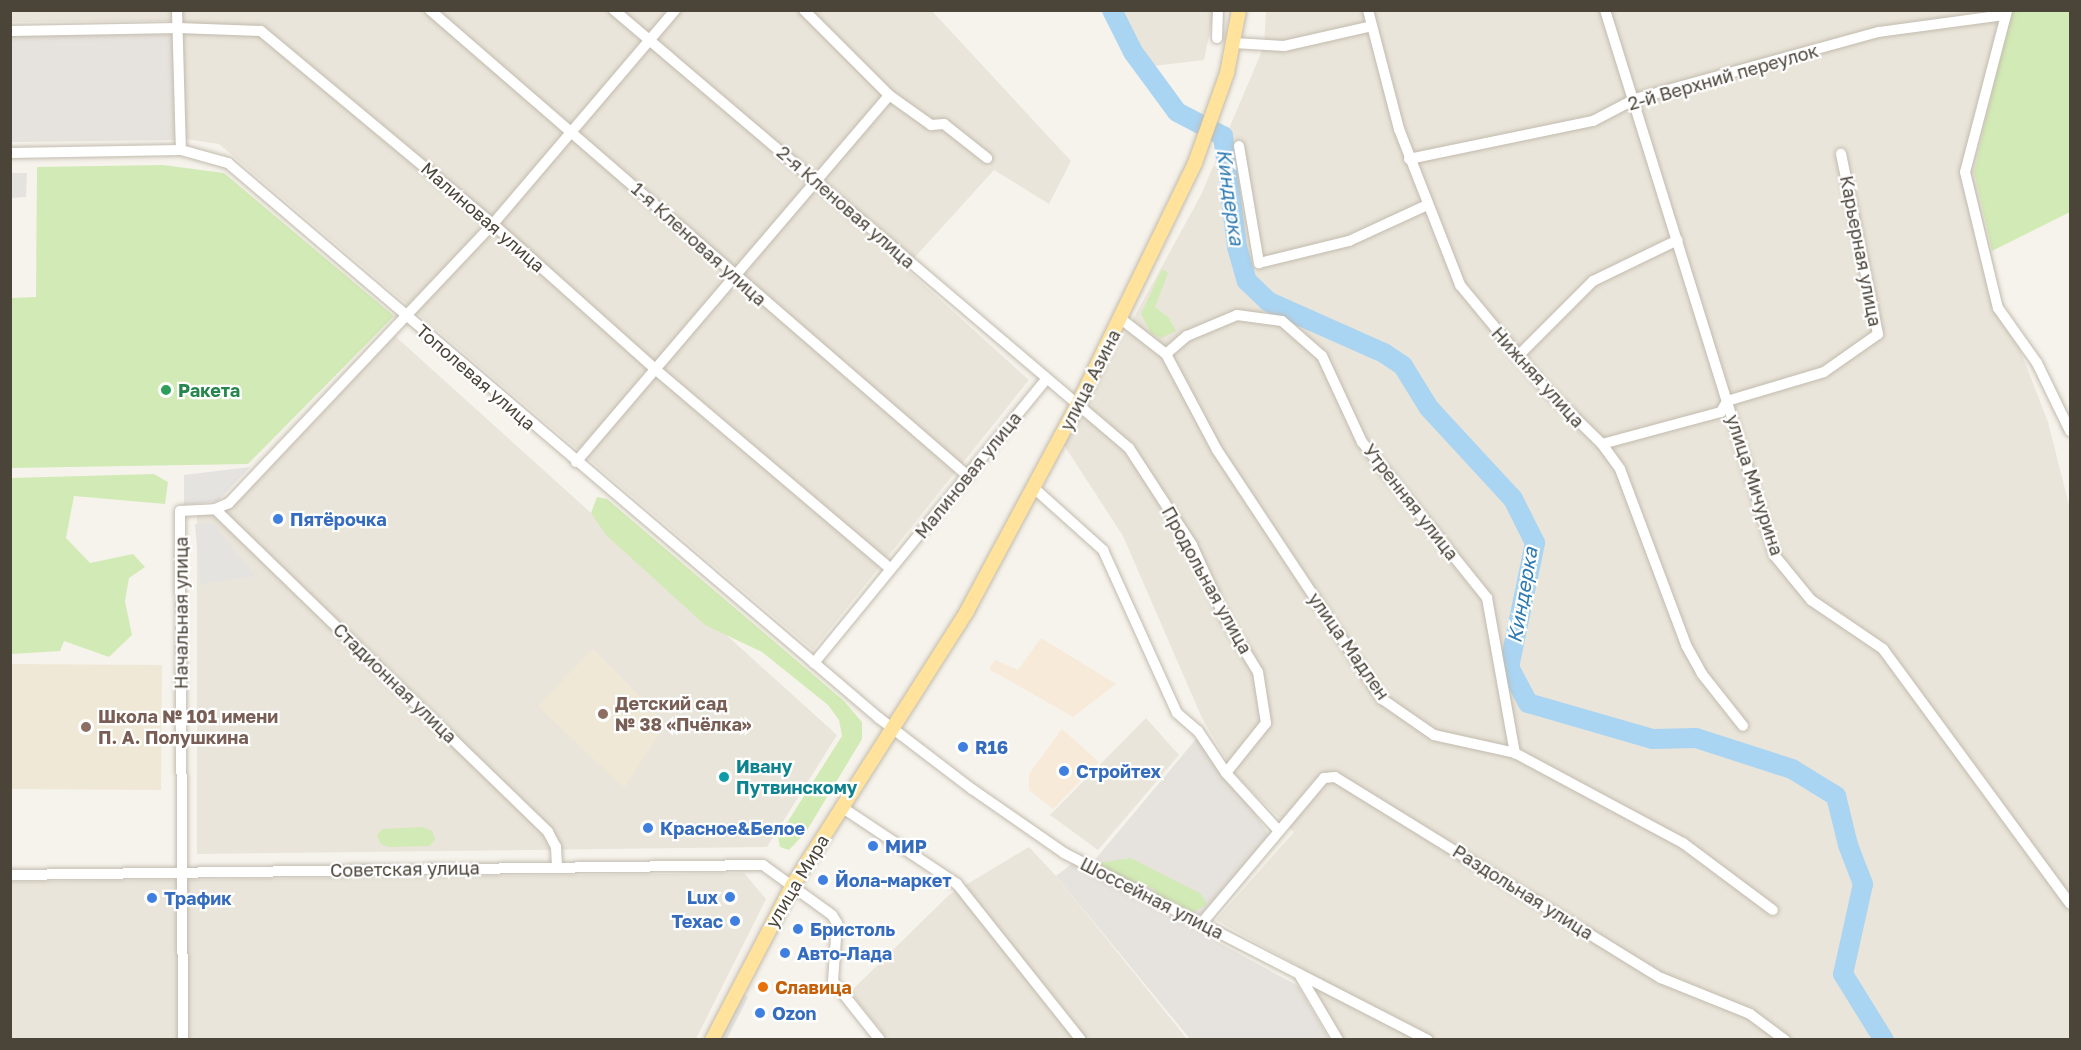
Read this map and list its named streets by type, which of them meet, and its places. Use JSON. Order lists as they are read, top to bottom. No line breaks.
{"streets":{"main road":["улица Азина","улица Мира"],"street":["2-й Верхний переулок","2-я Кленовая улица","Малиновая улица","1-я Кленовая улица","Карьерная улица","Тополевая улица","Нижняя улица","улица Мичурина","Утренняя улица","Продольная улица","Начальная улица","улица Мадлен","Стадионная улица","Советская улица","Раздольная улица","Шоссейная улица"]},"crossings":[["2-й Верхний переулок","Нижняя улица"],["2-й Верхний переулок","улица Мичурина"],["2-я Кленовая улица","Малиновая улица"],["2-я Кленовая улица","улица Азина"],["2-я Кленовая улица","Продольная улица"],["Малиновая улица","1-я Кленовая улица"],["Малиновая улица","Тополевая улица"],["Карьерная улица","Нижняя улица"],["Карьерная улица","улица Мичурина"],["Тополевая улица","улица Азина"],["Тополевая улица","улица Мира"],["Тополевая улица","Шоссейная улица"],["улица Азина","Продольная улица"],["улица Азина","улица Мадлен"],["улица Азина","улица Мира"],["улица Азина","Шоссейная улица"],["Утренняя улица","улица Мадлен"],["Начальная улица","Стадионная улица"],["Начальная улица","Советская улица"],["Стадионная улица","Советская улица"],["Советская улица","улица Мира"],["улица Мира","Шоссейная улица"],["Раздольная улица","Шоссейная улица"]],"water":["Киндерка"],"places":["Ракета","Пятёрочка","Детский сад № 38 «Пчёлка»","Школа № 101 имени П. А. Полушкина","R16","Стройтех","Ивану Путвинскому","Красное&Белое","МИР","Йола-маркет","Lux","Трафик","Техас","Бристоль","Авто-Лада","Славица","Ozon"]}
